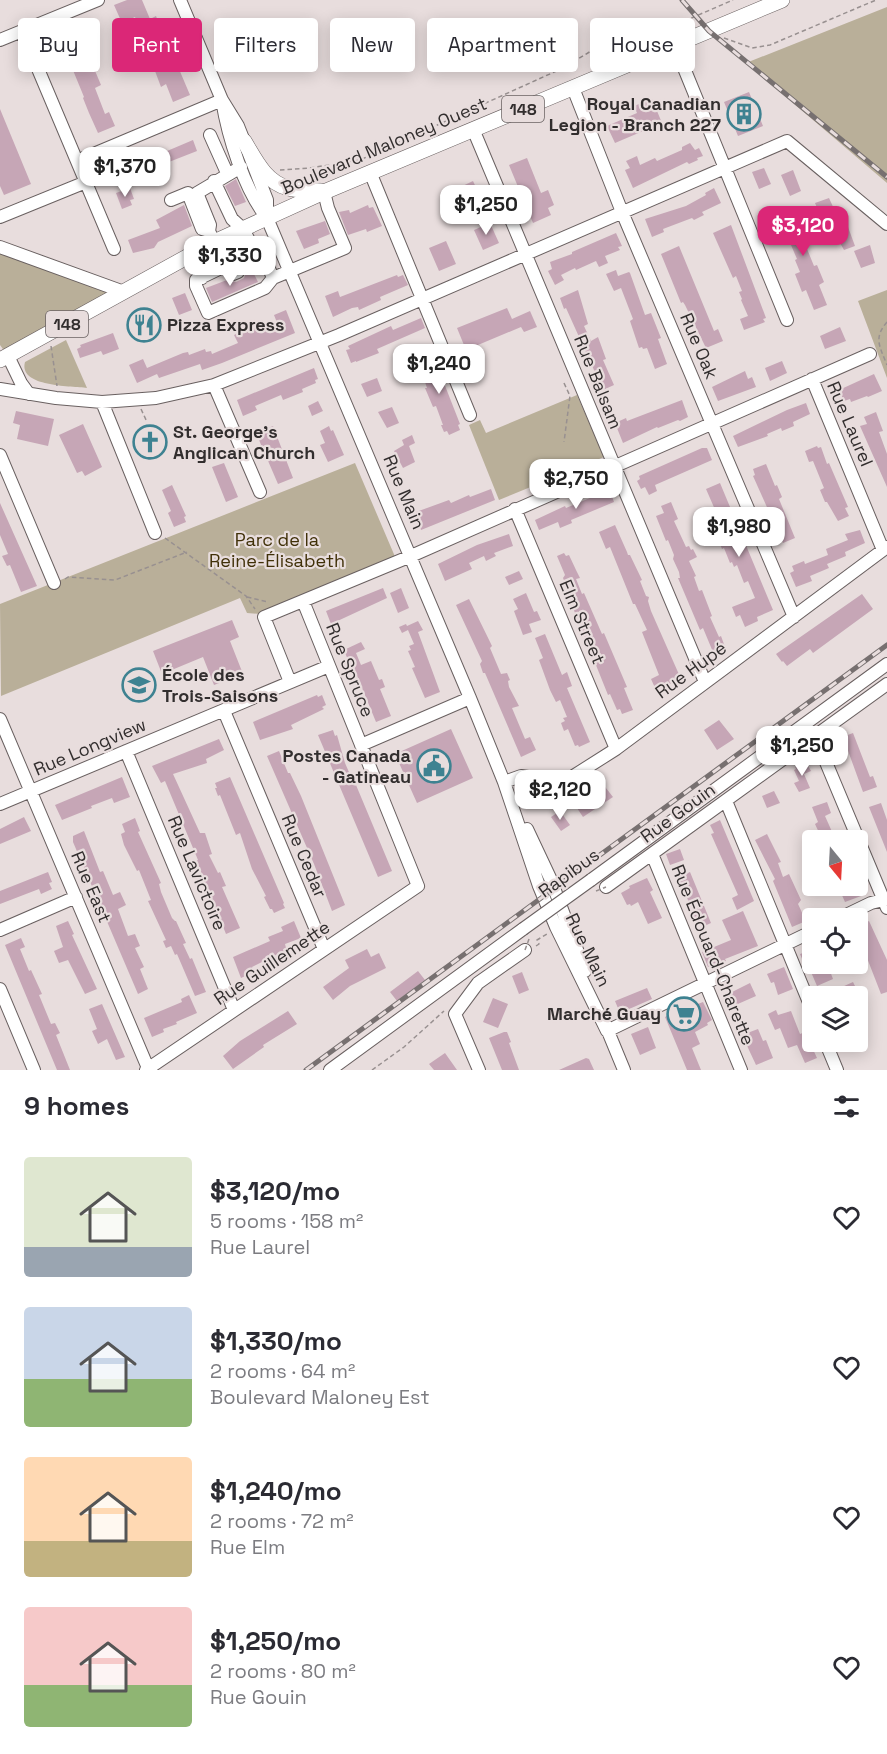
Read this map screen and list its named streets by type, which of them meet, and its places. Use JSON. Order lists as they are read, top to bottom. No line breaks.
{"streets":{"main road":["148","Boulevard Maloney Ouest"],"street":["Rue Oak","Rue Balsam","Rue Laurel","Rue Main","Elm Street","Rue Spruce","Rue Hupé","Rue Longview","Rue Gouin","Rue Cedar","Rue Lavictoire","Rapibus","Rue East","Rue Édouard-Charette","Rue Guillemette"]},"crossings":[["148","Boulevard Maloney Ouest"],["148","Rue Main"],["Boulevard Maloney Ouest","Rue Oak"],["Boulevard Maloney Ouest","Rue Balsam"],["Boulevard Maloney Ouest","Rue Main"],["Rue Oak","Rue Hupé"],["Rue Balsam","Rue Hupé"],["Rue Laurel","Rue Hupé"],["Rue Main","Rue Hupé"],["Elm Street","Rue Hupé"],["Rue Spruce","Rue Longview"],["Rue Spruce","Rue Guillemette"],["Rue Longview","Rue Cedar"],["Rue Longview","Rue Lavictoire"],["Rue Longview","Rue East"],["Rue Gouin","Rue Édouard-Charette"],["Rue Cedar","Rue Guillemette"],["Rue Lavictoire","Rue Guillemette"],["Rue East","Rue Guillemette"]],"parks":["Parc de la Reine-Élisabeth"],"places":{"building":["Royal Canadian Legion - Branch 227"],"restaurant":["Pizza Express"],"church":["St. George's Anglican Church"],"school or university":["École des Trois-Saisons"],"public building":["Postes Canada - Gatineau"],"supermarket":["Marché Guay"]},"north":"bottom","page":{"chip":["Buy","Rent","Filters","New","Apartment","House"],"price":["$1,370","$1,250","$3,120","$1,330","$1,240","$2,750","$1,980","$1,250","$2,120"],"heading":"9 homes","list":[{"name":"$3,120/mo","note":"5 rooms · 158 m² · Rue Laurel"},{"name":"$1,330/mo","note":"2 rooms · 64 m² · Boulevard Maloney Est"},{"name":"$1,240/mo","note":"2 rooms · 72 m² · Rue Elm"},{"name":"$1,250/mo","note":"2 rooms · 80 m² · Rue Gouin"}]}}
